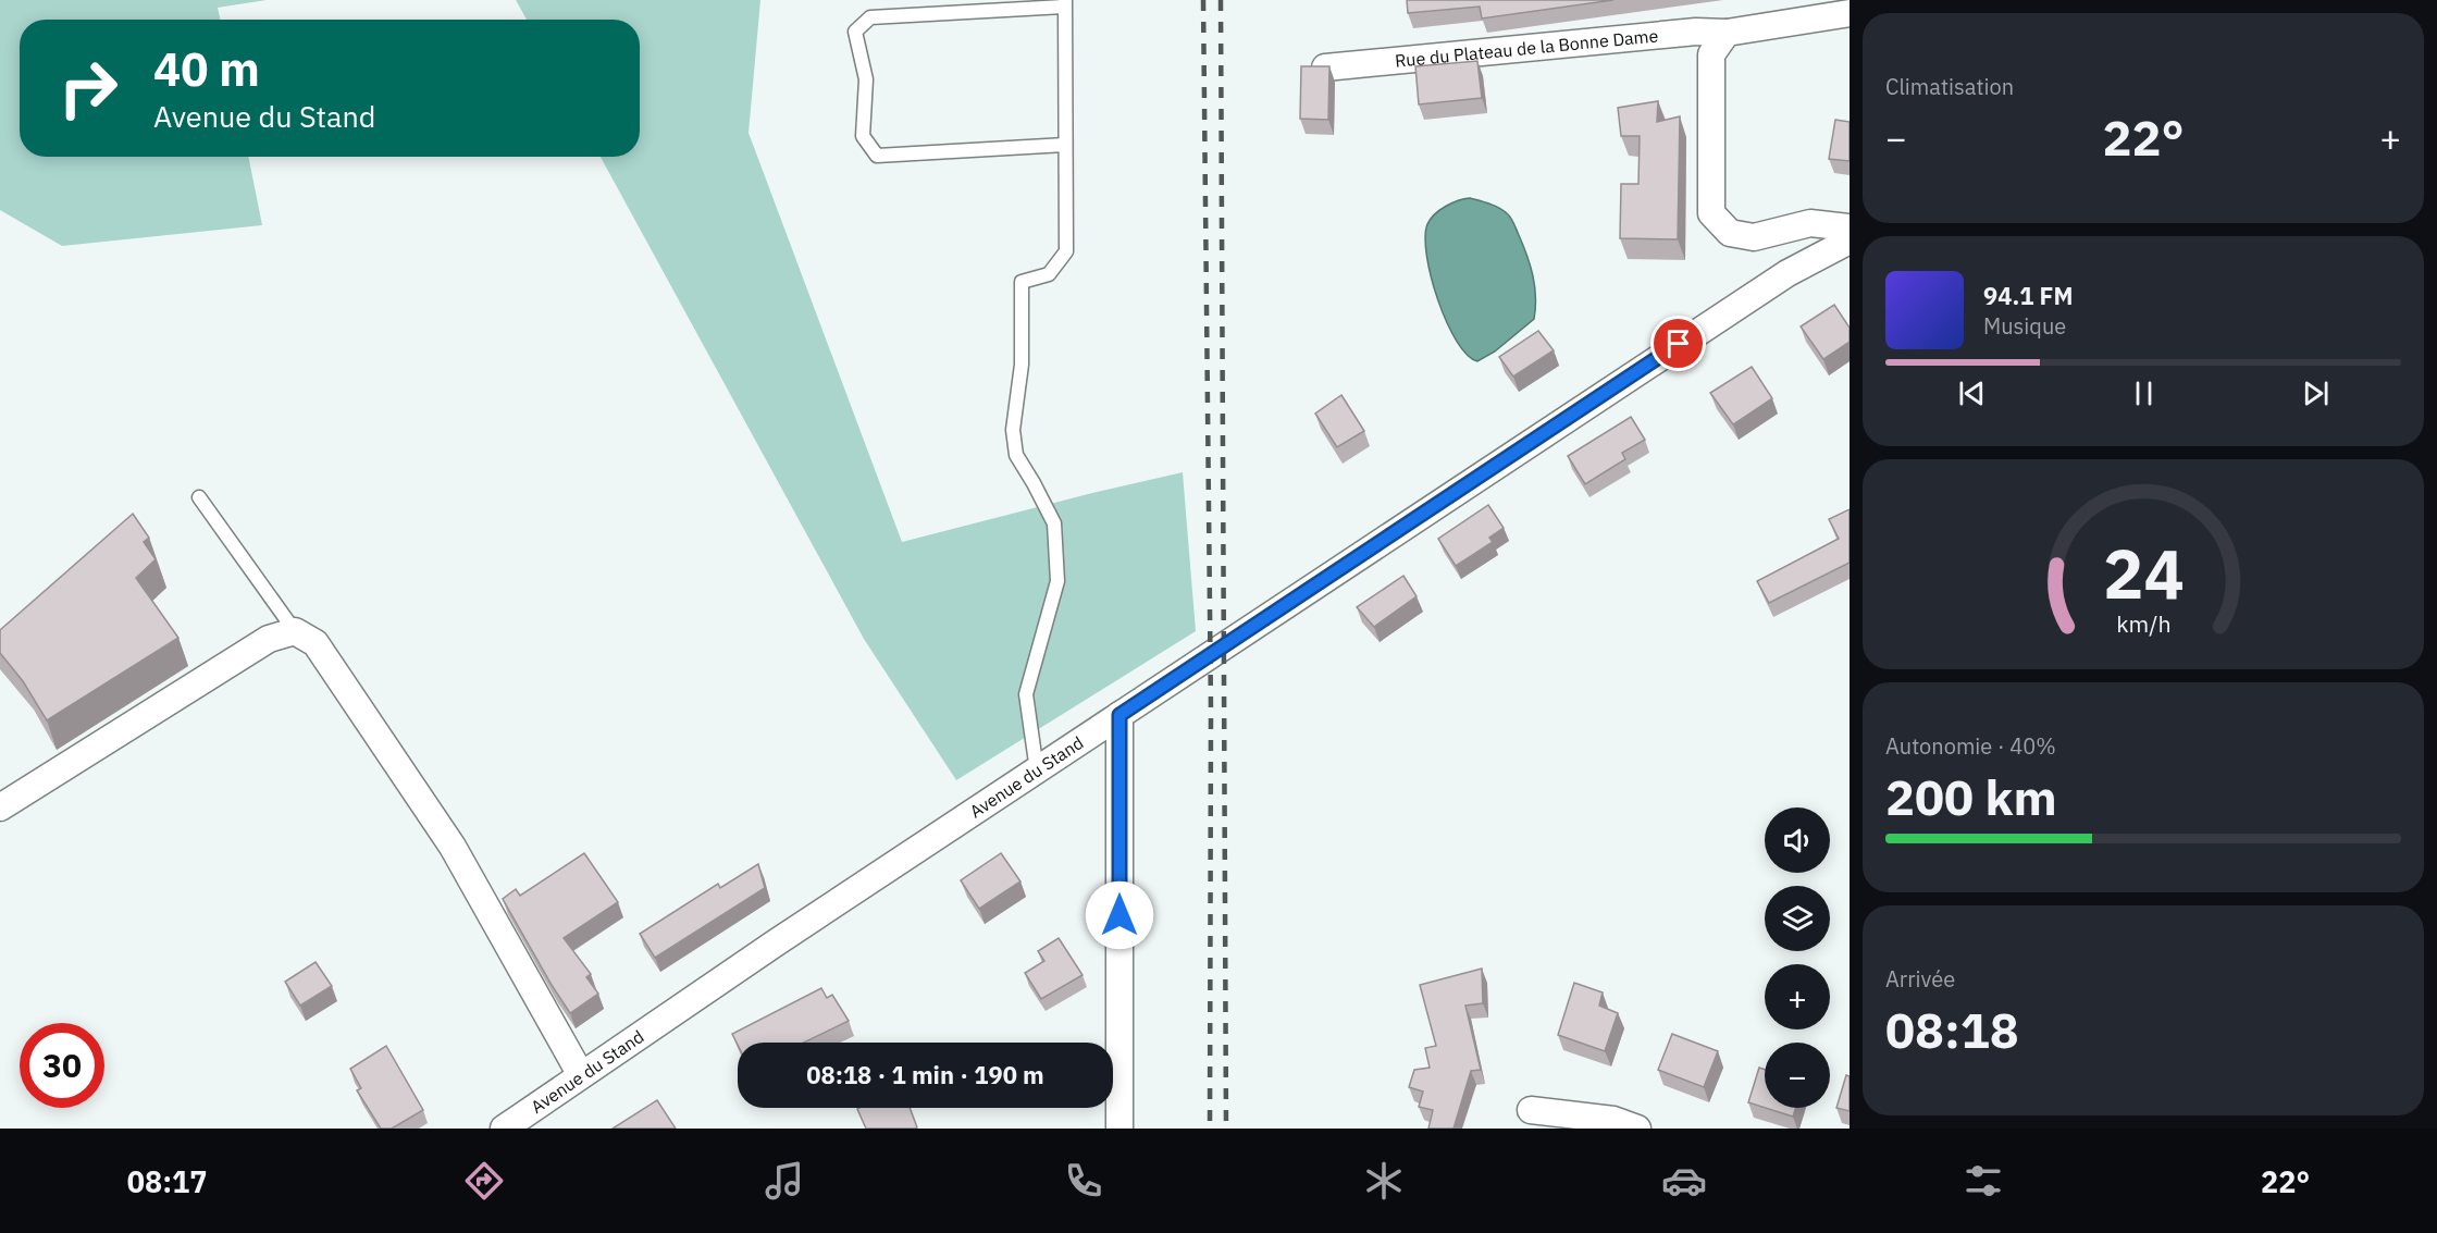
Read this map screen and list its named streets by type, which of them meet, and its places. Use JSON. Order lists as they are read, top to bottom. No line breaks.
{"streets":{"street":["Rue du Plateau de la Bonne Dame","Avenue du Stand"]},"page":{"tile":["Climatisation",["Autonomie · 40%","200 km"],["Arrivée","08:18"]],"turn":["40 m","Avenue du Stand"],"heat":["−","22°","+"],"song":["94.1 FM","Musique"],"map_buttons":["+","−"],"limit":"30","trip":"08:18 · 1 min · 190 m","tabs":["08:17","22°"],"gauge":["24","km/h"]}}
